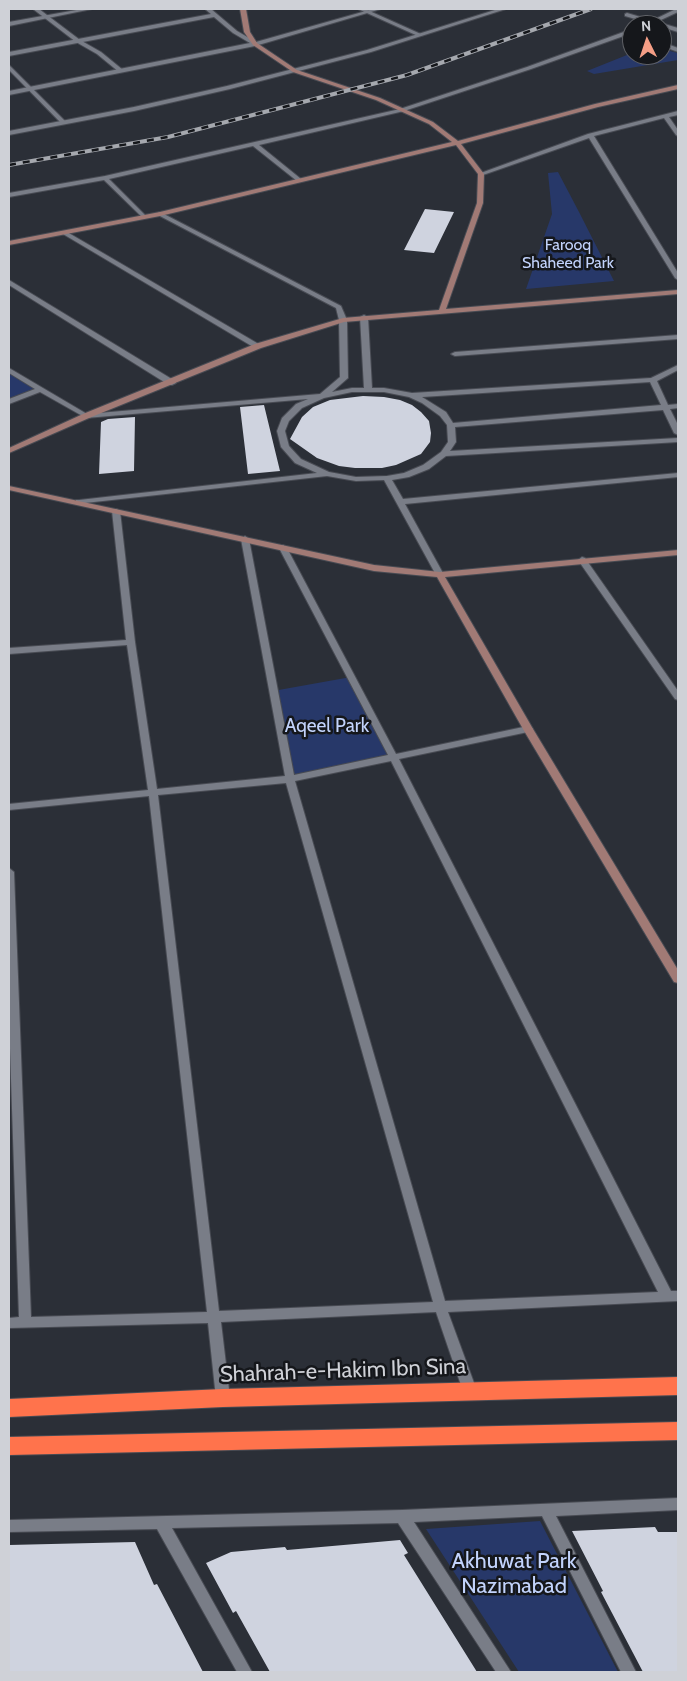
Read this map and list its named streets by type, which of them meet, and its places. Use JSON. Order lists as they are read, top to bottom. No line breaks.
{"streets":{"highway":["Shahrah-e-Hakim Ibn Sina"]},"parks":["Farooq Shaheed Park","Aqeel Park","Akhuwat Park Nazimabad"],"north":"top"}
